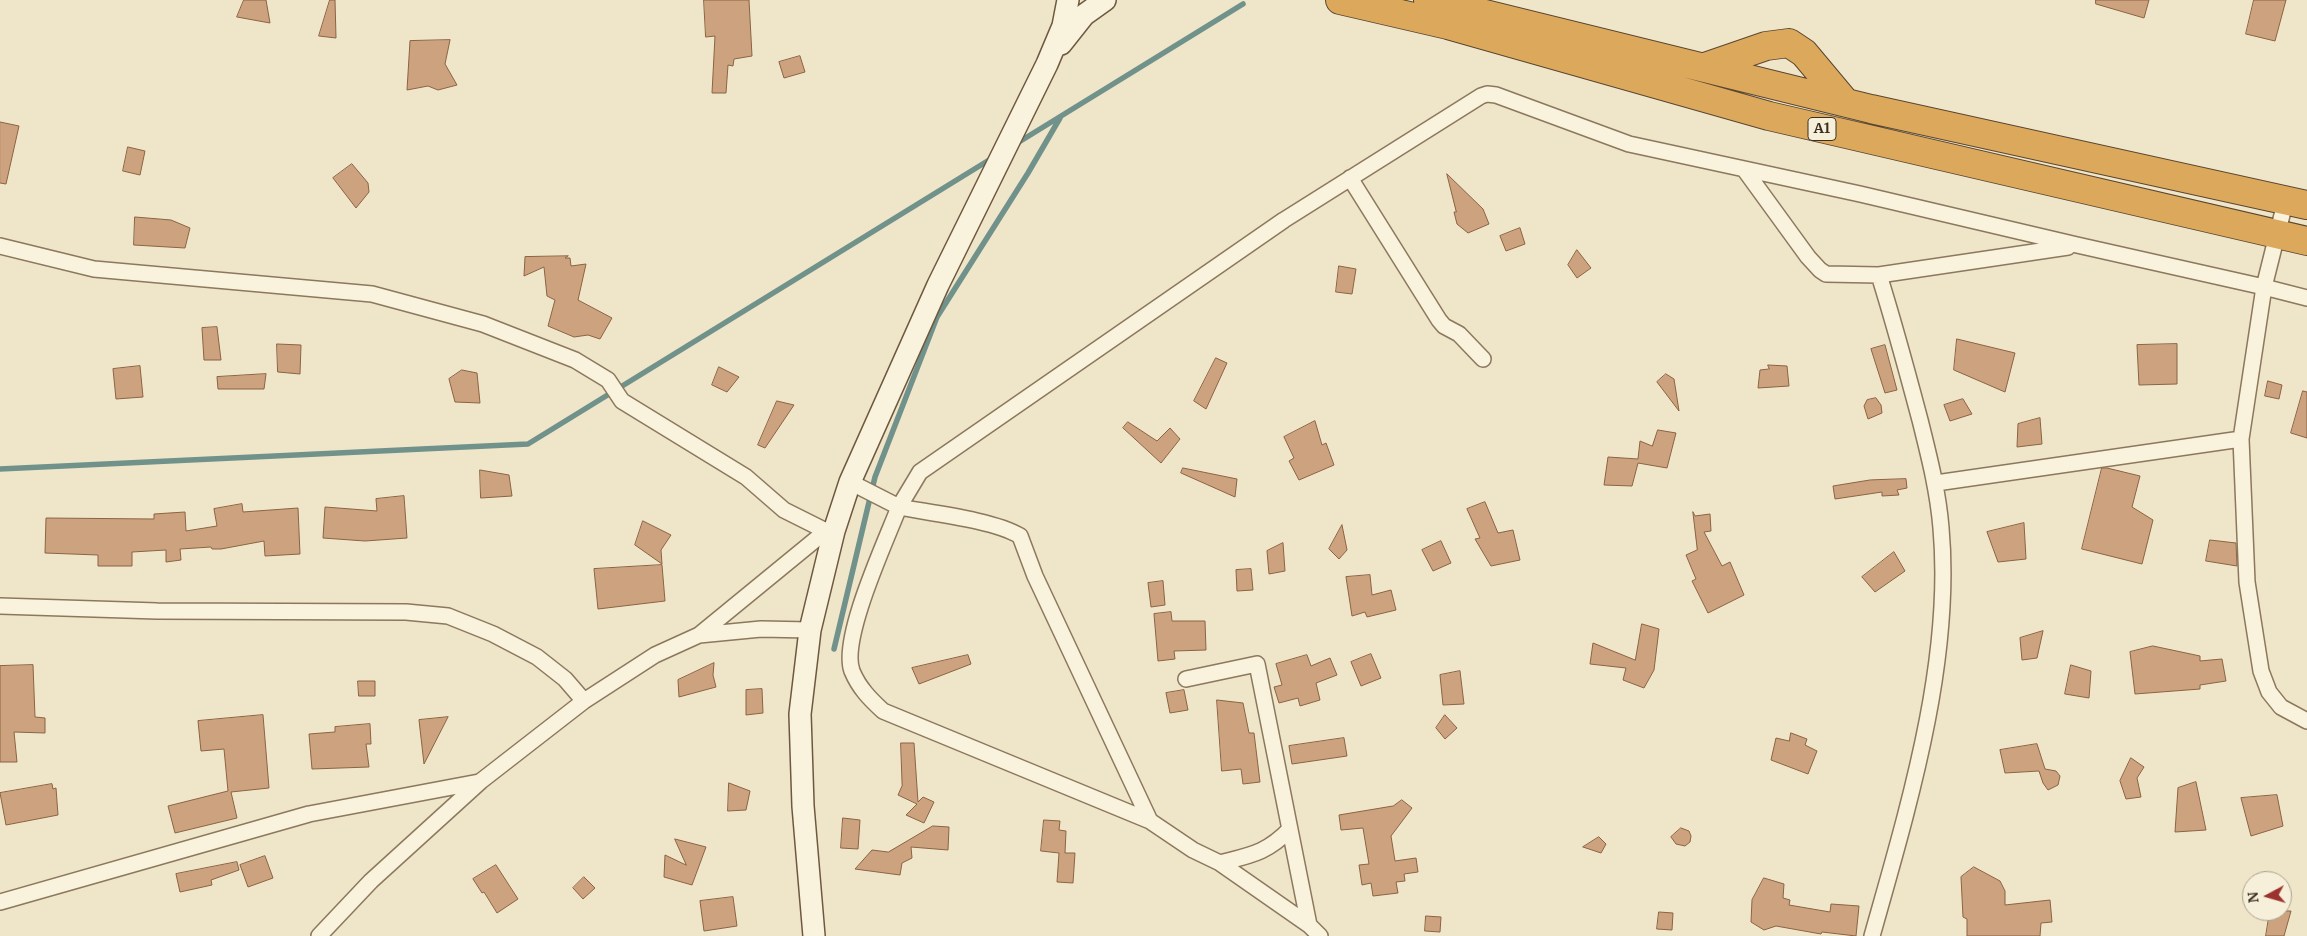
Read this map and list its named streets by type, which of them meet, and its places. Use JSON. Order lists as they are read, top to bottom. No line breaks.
{"streets":{"highway":["A1"]},"north":"left"}
